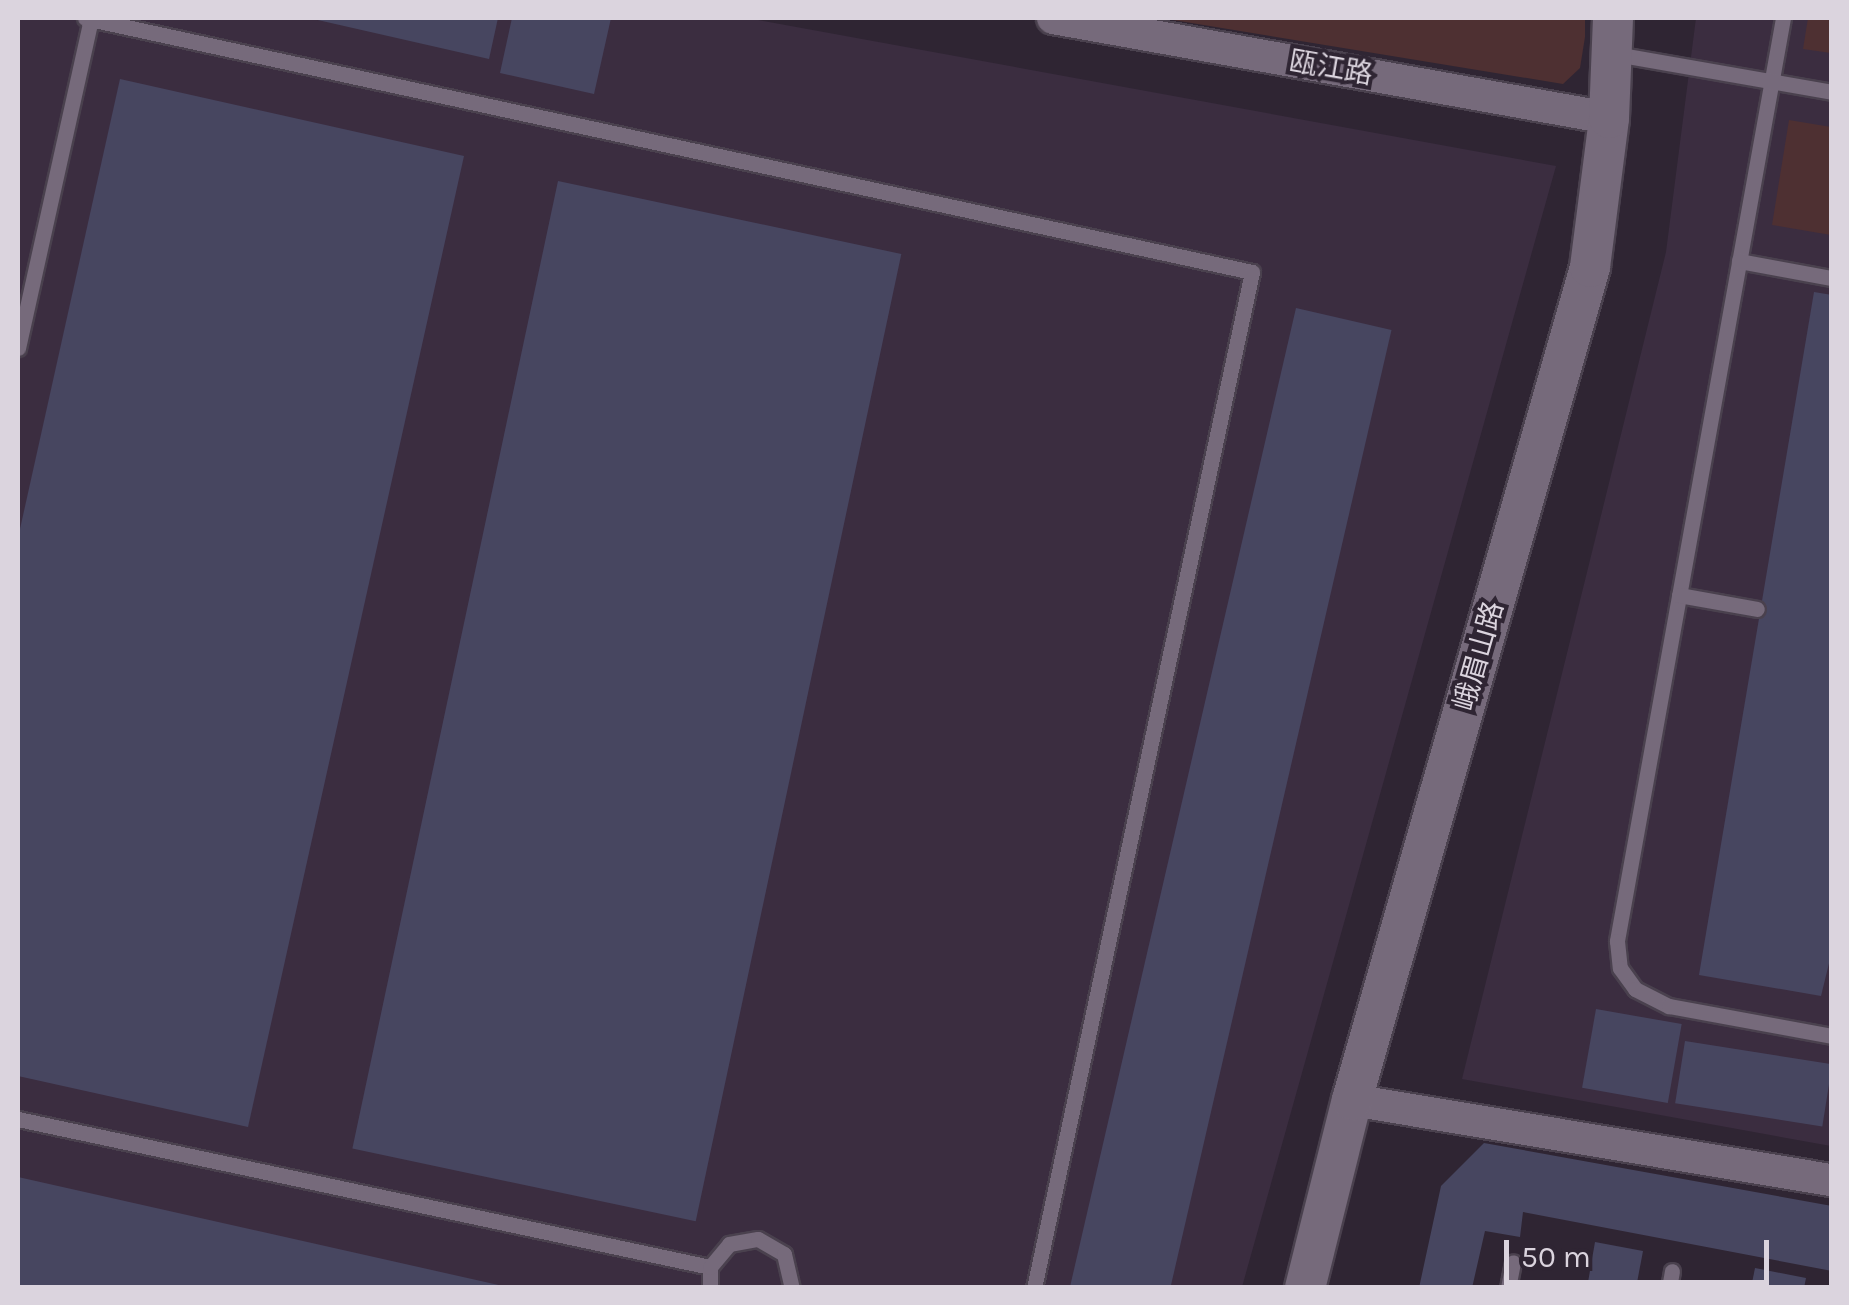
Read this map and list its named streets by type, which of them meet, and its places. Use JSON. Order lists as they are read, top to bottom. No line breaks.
{"streets":{"street":["瓯江路","峨眉山路"]},"crossings":[["瓯江路","峨眉山路"]],"scale_bar":"50 m"}
